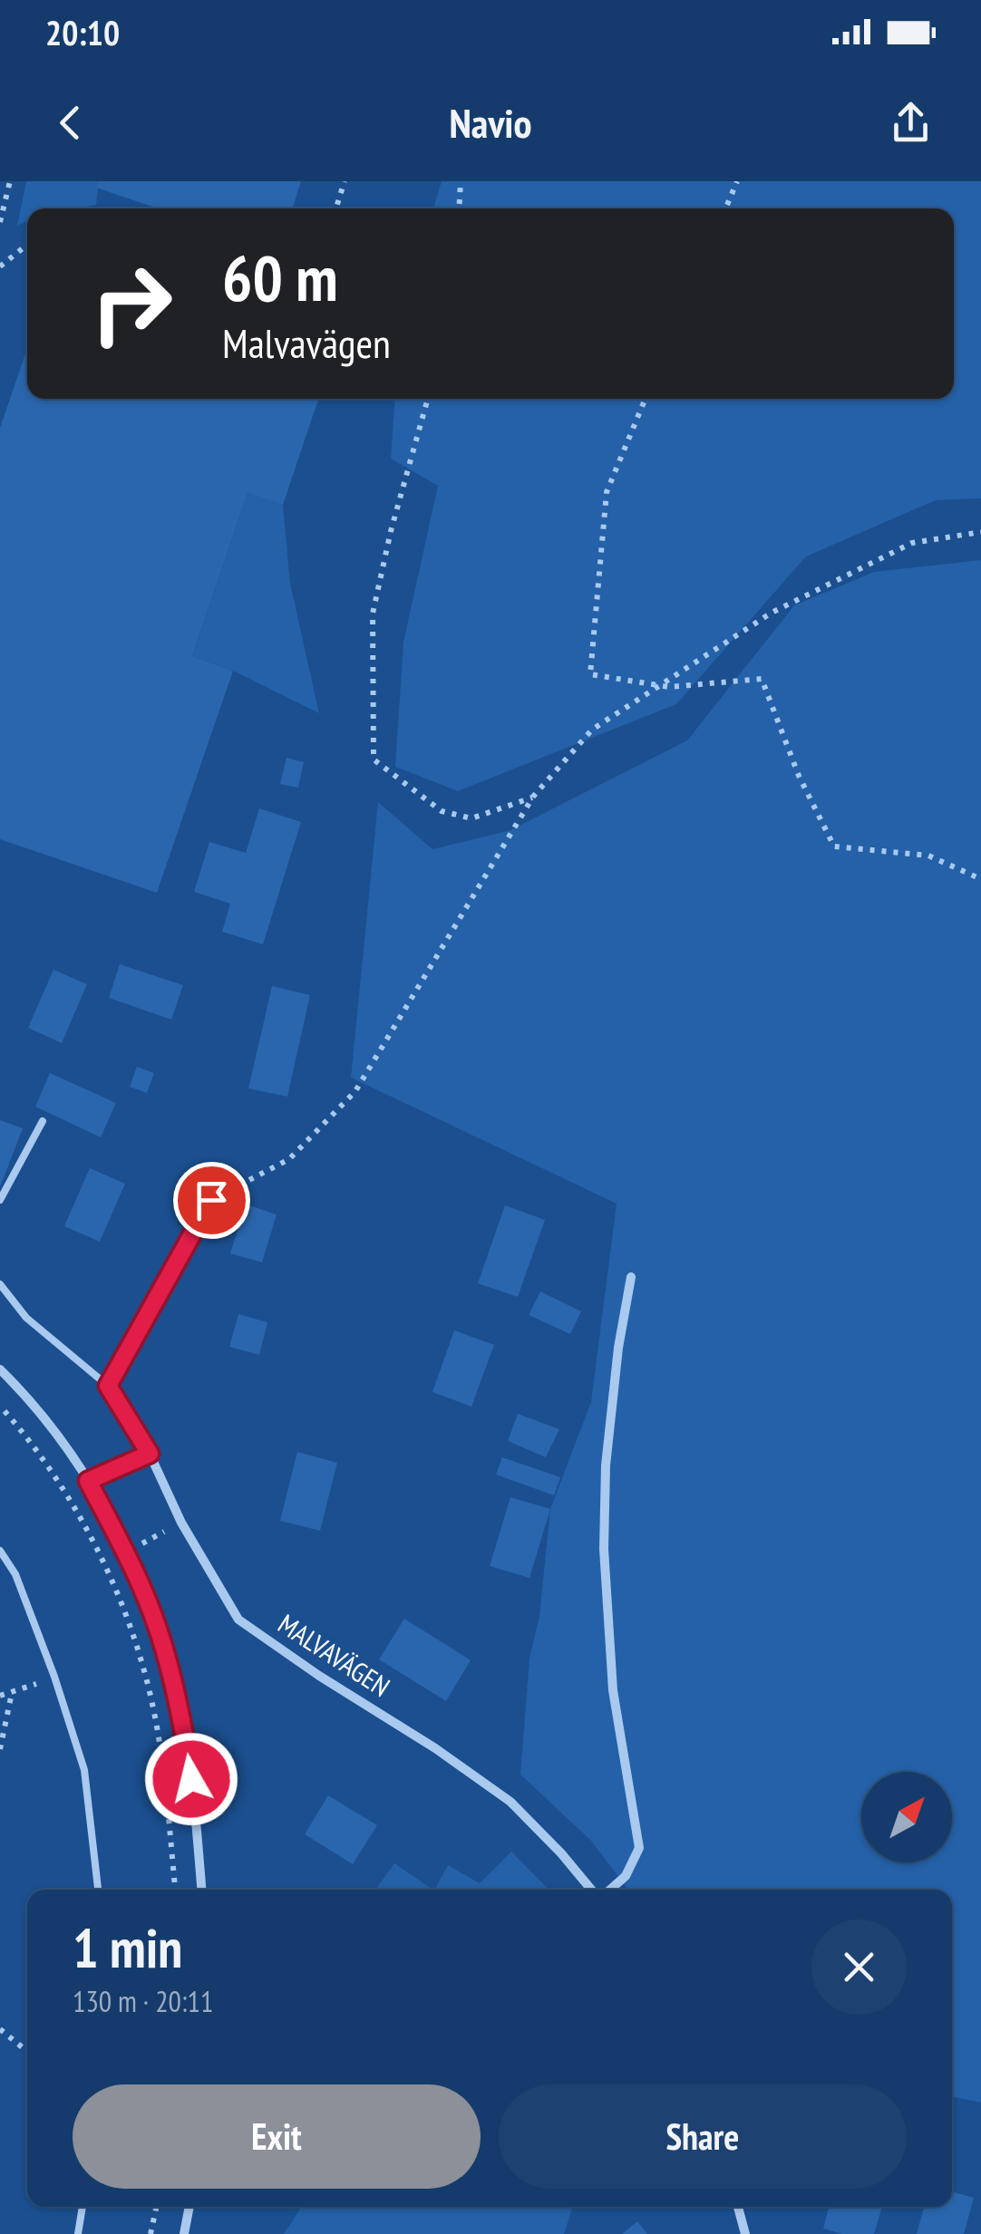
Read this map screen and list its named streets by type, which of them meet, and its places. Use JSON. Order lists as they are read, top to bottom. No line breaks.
{"streets":{"street":["MALVAVÄGEN"]},"north":"top right","page":{"status":"20:10","header":"Navio","turn":["60 m","Malvavägen"],"heading":["1 min","130 m · 20:11"],"buttons":["Exit","Share"]}}
